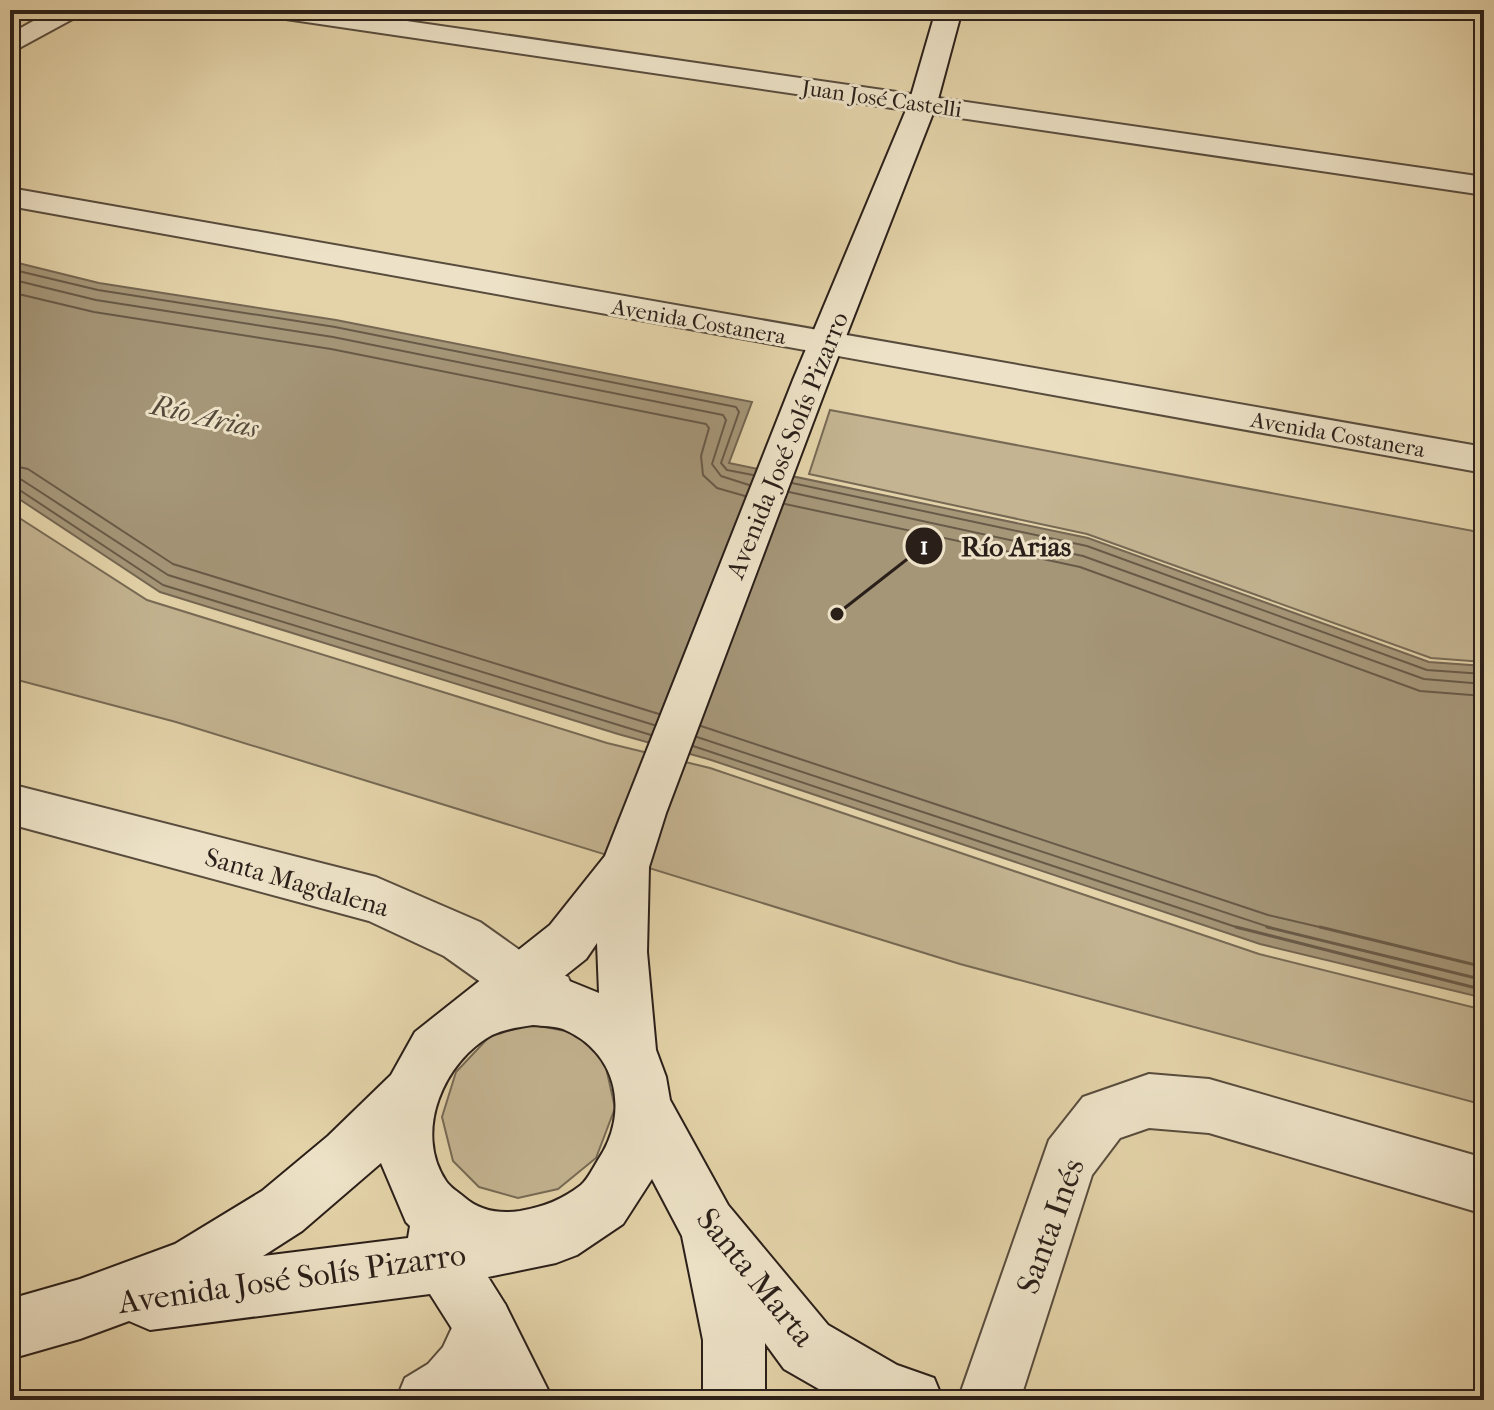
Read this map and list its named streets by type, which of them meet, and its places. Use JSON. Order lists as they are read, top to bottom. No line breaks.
{"streets":{"street":["Juan José Castelli","Avenida Costanera","Avenida José Solís Pizarro","Santa Magdalena","Santa Inés","Santa Marta"]},"crossings":[["Juan José Castelli","Avenida José Solís Pizarro"],["Avenida Costanera","Avenida José Solís Pizarro"],["Avenida José Solís Pizarro","Santa Magdalena"],["Avenida José Solís Pizarro","Santa Marta"],["Santa Magdalena","Santa Marta"]],"water":["Río Arias"],"places":["Río Arias"]}
